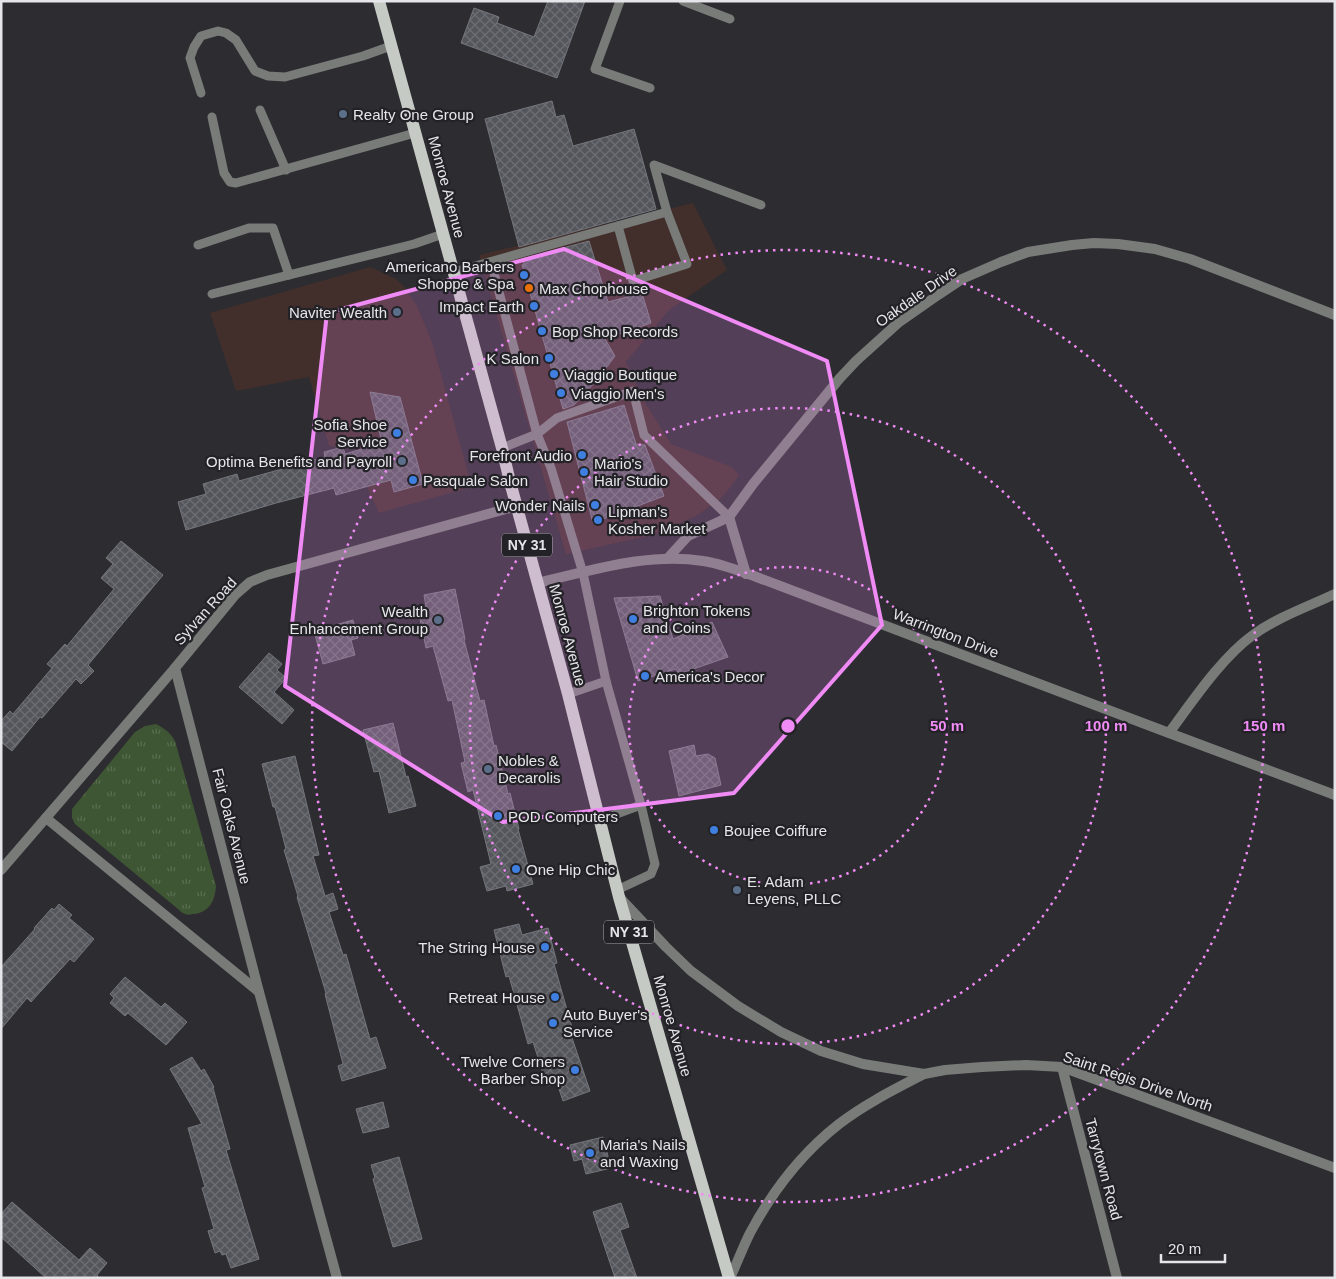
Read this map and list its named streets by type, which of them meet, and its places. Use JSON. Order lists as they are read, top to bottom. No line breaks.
{"streets":{"main road":["Monroe Avenue","NY 31"],"street":["Oakdale Drive","Sylvan Road","Warrington Drive","Fair Oaks Avenue","Saint Regis Drive North","Tarrytown Road"]},"crossings":[["Monroe Avenue","Sylvan Road"],["Monroe Avenue","Warrington Drive"],["Monroe Avenue","Saint Regis Drive North"],["Oakdale Drive","Warrington Drive"],["Sylvan Road","Fair Oaks Avenue"],["Saint Regis Drive North","Tarrytown Road"]],"places":["Realty One Group","Americano Barbers Shoppe & Spa","Max Chophouse","Impact Earth","Naviter Wealth","Bop Shop Records","K Salon","Viaggio Boutique","Viaggio Men's","Sofia Shoe Service","Forefront Audio","Optima Benefits and Payroll","Mario's Hair Studio","Pasquale Salon","Wonder Nails","Lipman's Kosher Market","Brighton Tokens and Coins","Wealth Enhancement Group","America's Decor","Nobles & Decarolis","POD Computers","Boujee Coiffure","One Hip Chic","E. Adam Leyens, PLLC","The String House","Retreat House","Auto Buyer's Service","Twelve Corners Barber Shop","Maria's Nails and Waxing"],"scale_bar":"20 m","rings":["50 m","100 m","150 m"]}
